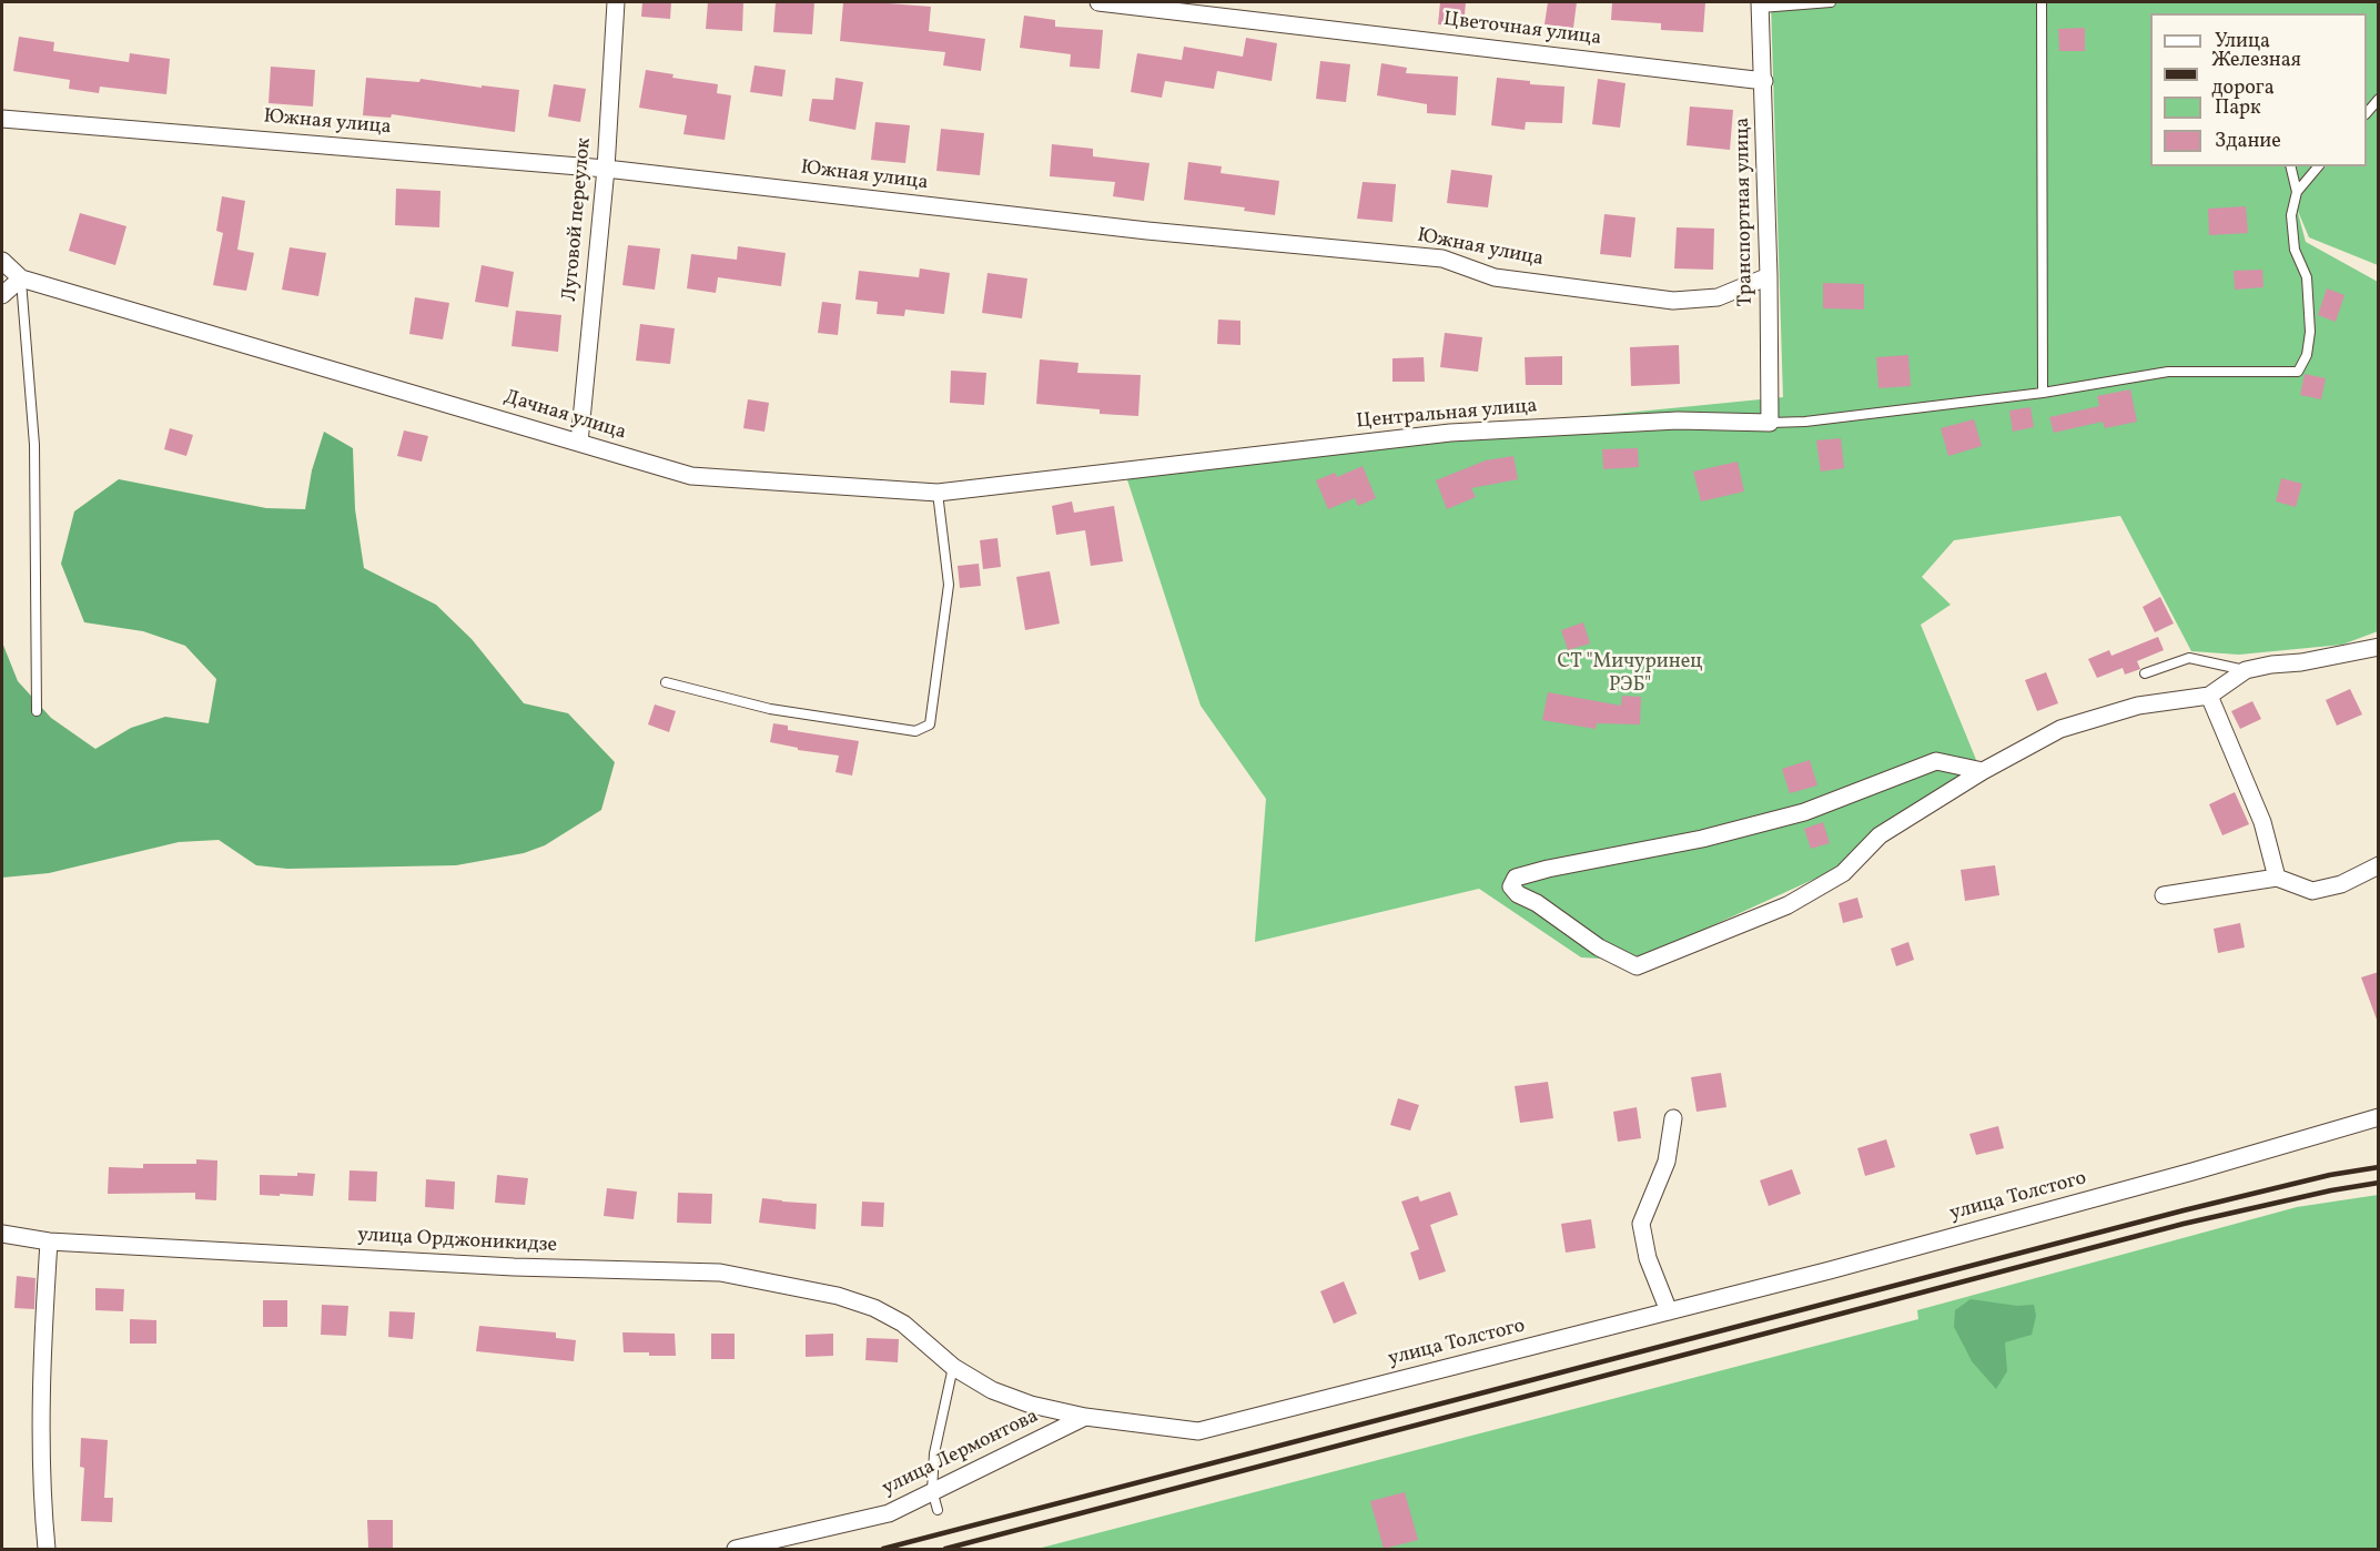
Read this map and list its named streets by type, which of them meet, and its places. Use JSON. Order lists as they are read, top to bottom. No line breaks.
{"streets":{"street":["Цветочная улица","Южная улица","Транспортная улица","Луговой переулок","Центральная улица","Дачная улица","улица Толстого","улица Орджоникидзе","улица Лермонтова"]},"crossings":[["Цветочная улица","Транспортная улица"],["Южная улица","Транспортная улица"],["Южная улица","Луговой переулок"],["Транспортная улица","Центральная улица"],["Луговой переулок","Дачная улица"],["Центральная улица","Дачная улица"],["улица Толстого","улица Орджоникидзе"],["улица Толстого","улица Лермонтова"],["улица Орджоникидзе","улица Лермонтова"]],"parks":["СТ \"Мичуринец РЭБ\""],"legend":["Улица","Железная дорога","Парк","Здание"]}
